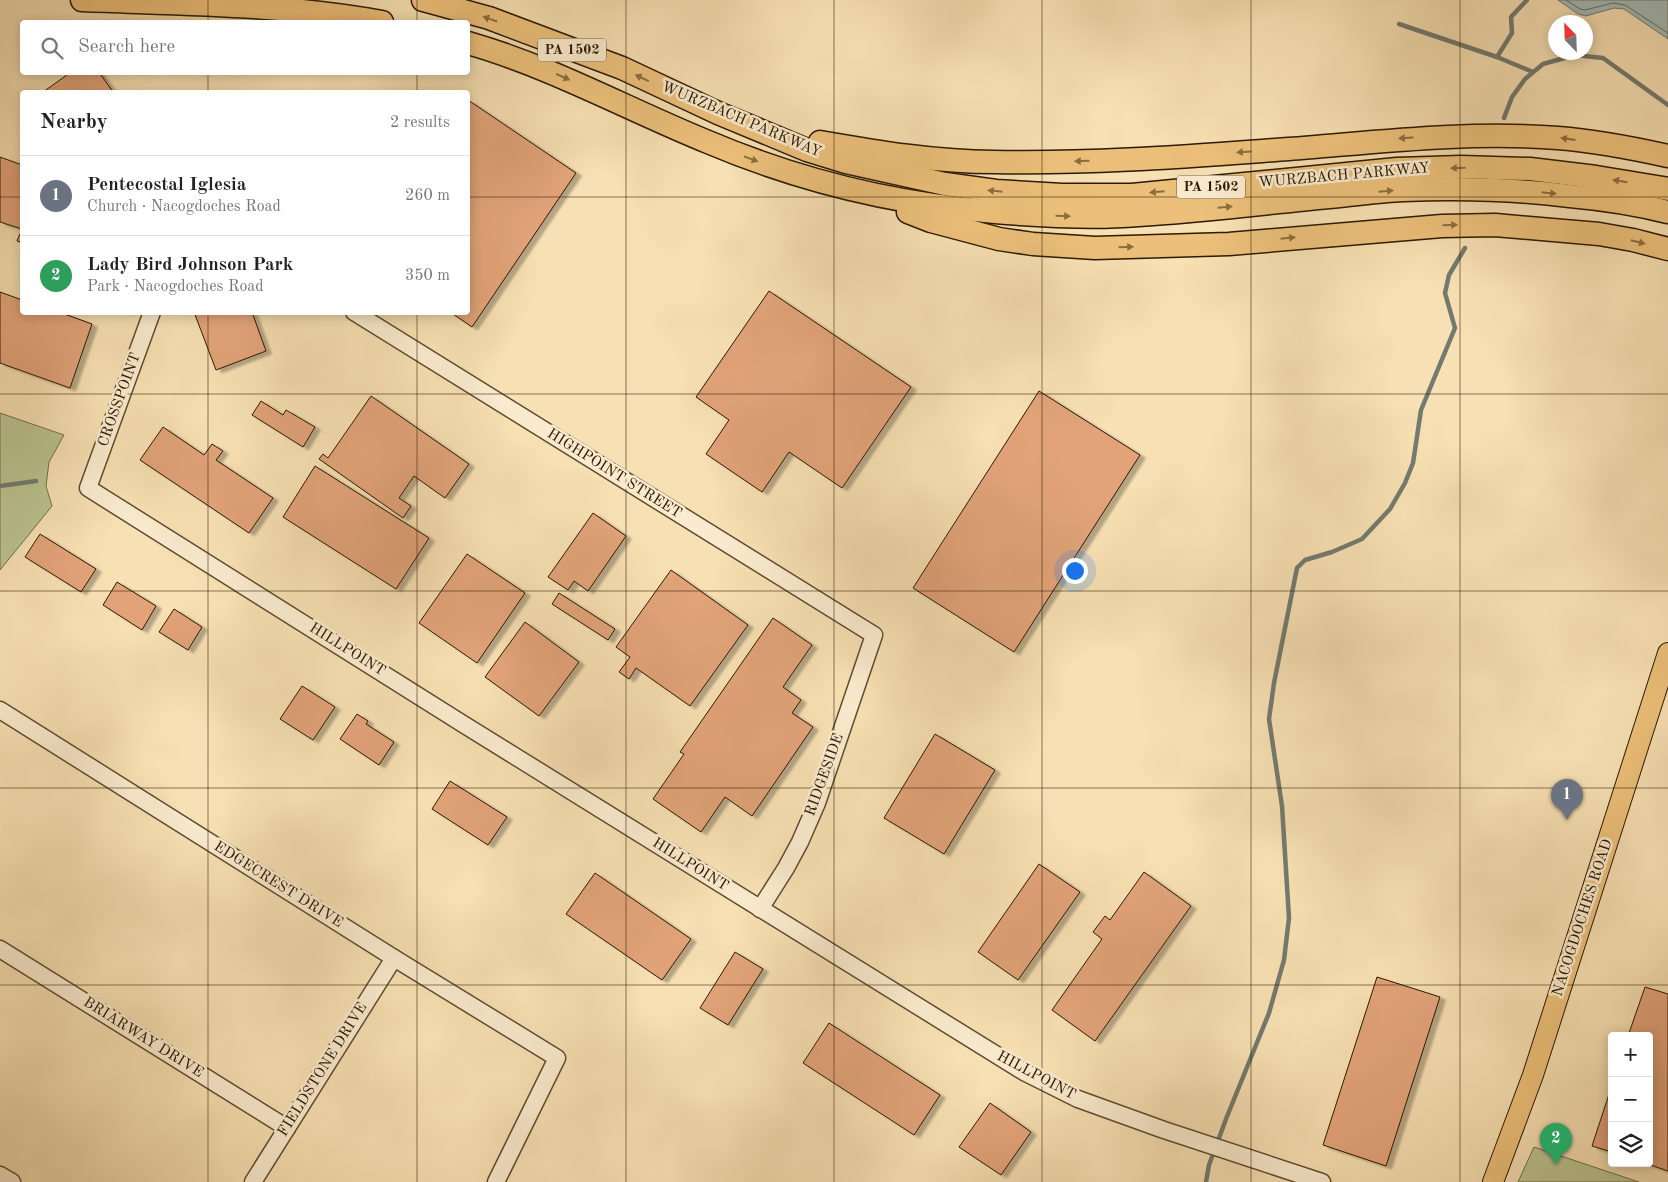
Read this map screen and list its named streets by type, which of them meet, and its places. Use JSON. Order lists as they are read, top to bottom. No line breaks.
{"streets":{"highway":["PA 1502","WURZBACH PARKWAY"],"main road":["NACOGDOCHES ROAD"],"street":["CROSSPOINT","HIGHPOINT STREET","HILLPOINT","RIDGESIDE","EDGECREST DRIVE","BRIARWAY DRIVE","FIELDSTONE DRIVE"]},"crossings":[["CROSSPOINT","HILLPOINT"],["HIGHPOINT STREET","RIDGESIDE"],["HILLPOINT","RIDGESIDE"],["EDGECREST DRIVE","FIELDSTONE DRIVE"],["BRIARWAY DRIVE","FIELDSTONE DRIVE"]],"north":"top left","page":{"search":"Search here","heading":["Nearby","2 results"],"list":[{"mark":"1","name":"Pentecostal Iglesia","note":"Church · Nacogdoches Road","value":"260 m"},{"mark":"2","name":"Lady Bird Johnson Park","note":"Park · Nacogdoches Road","value":"350 m"}],"pins":["1","2"],"map_buttons":["+","−"]}}
